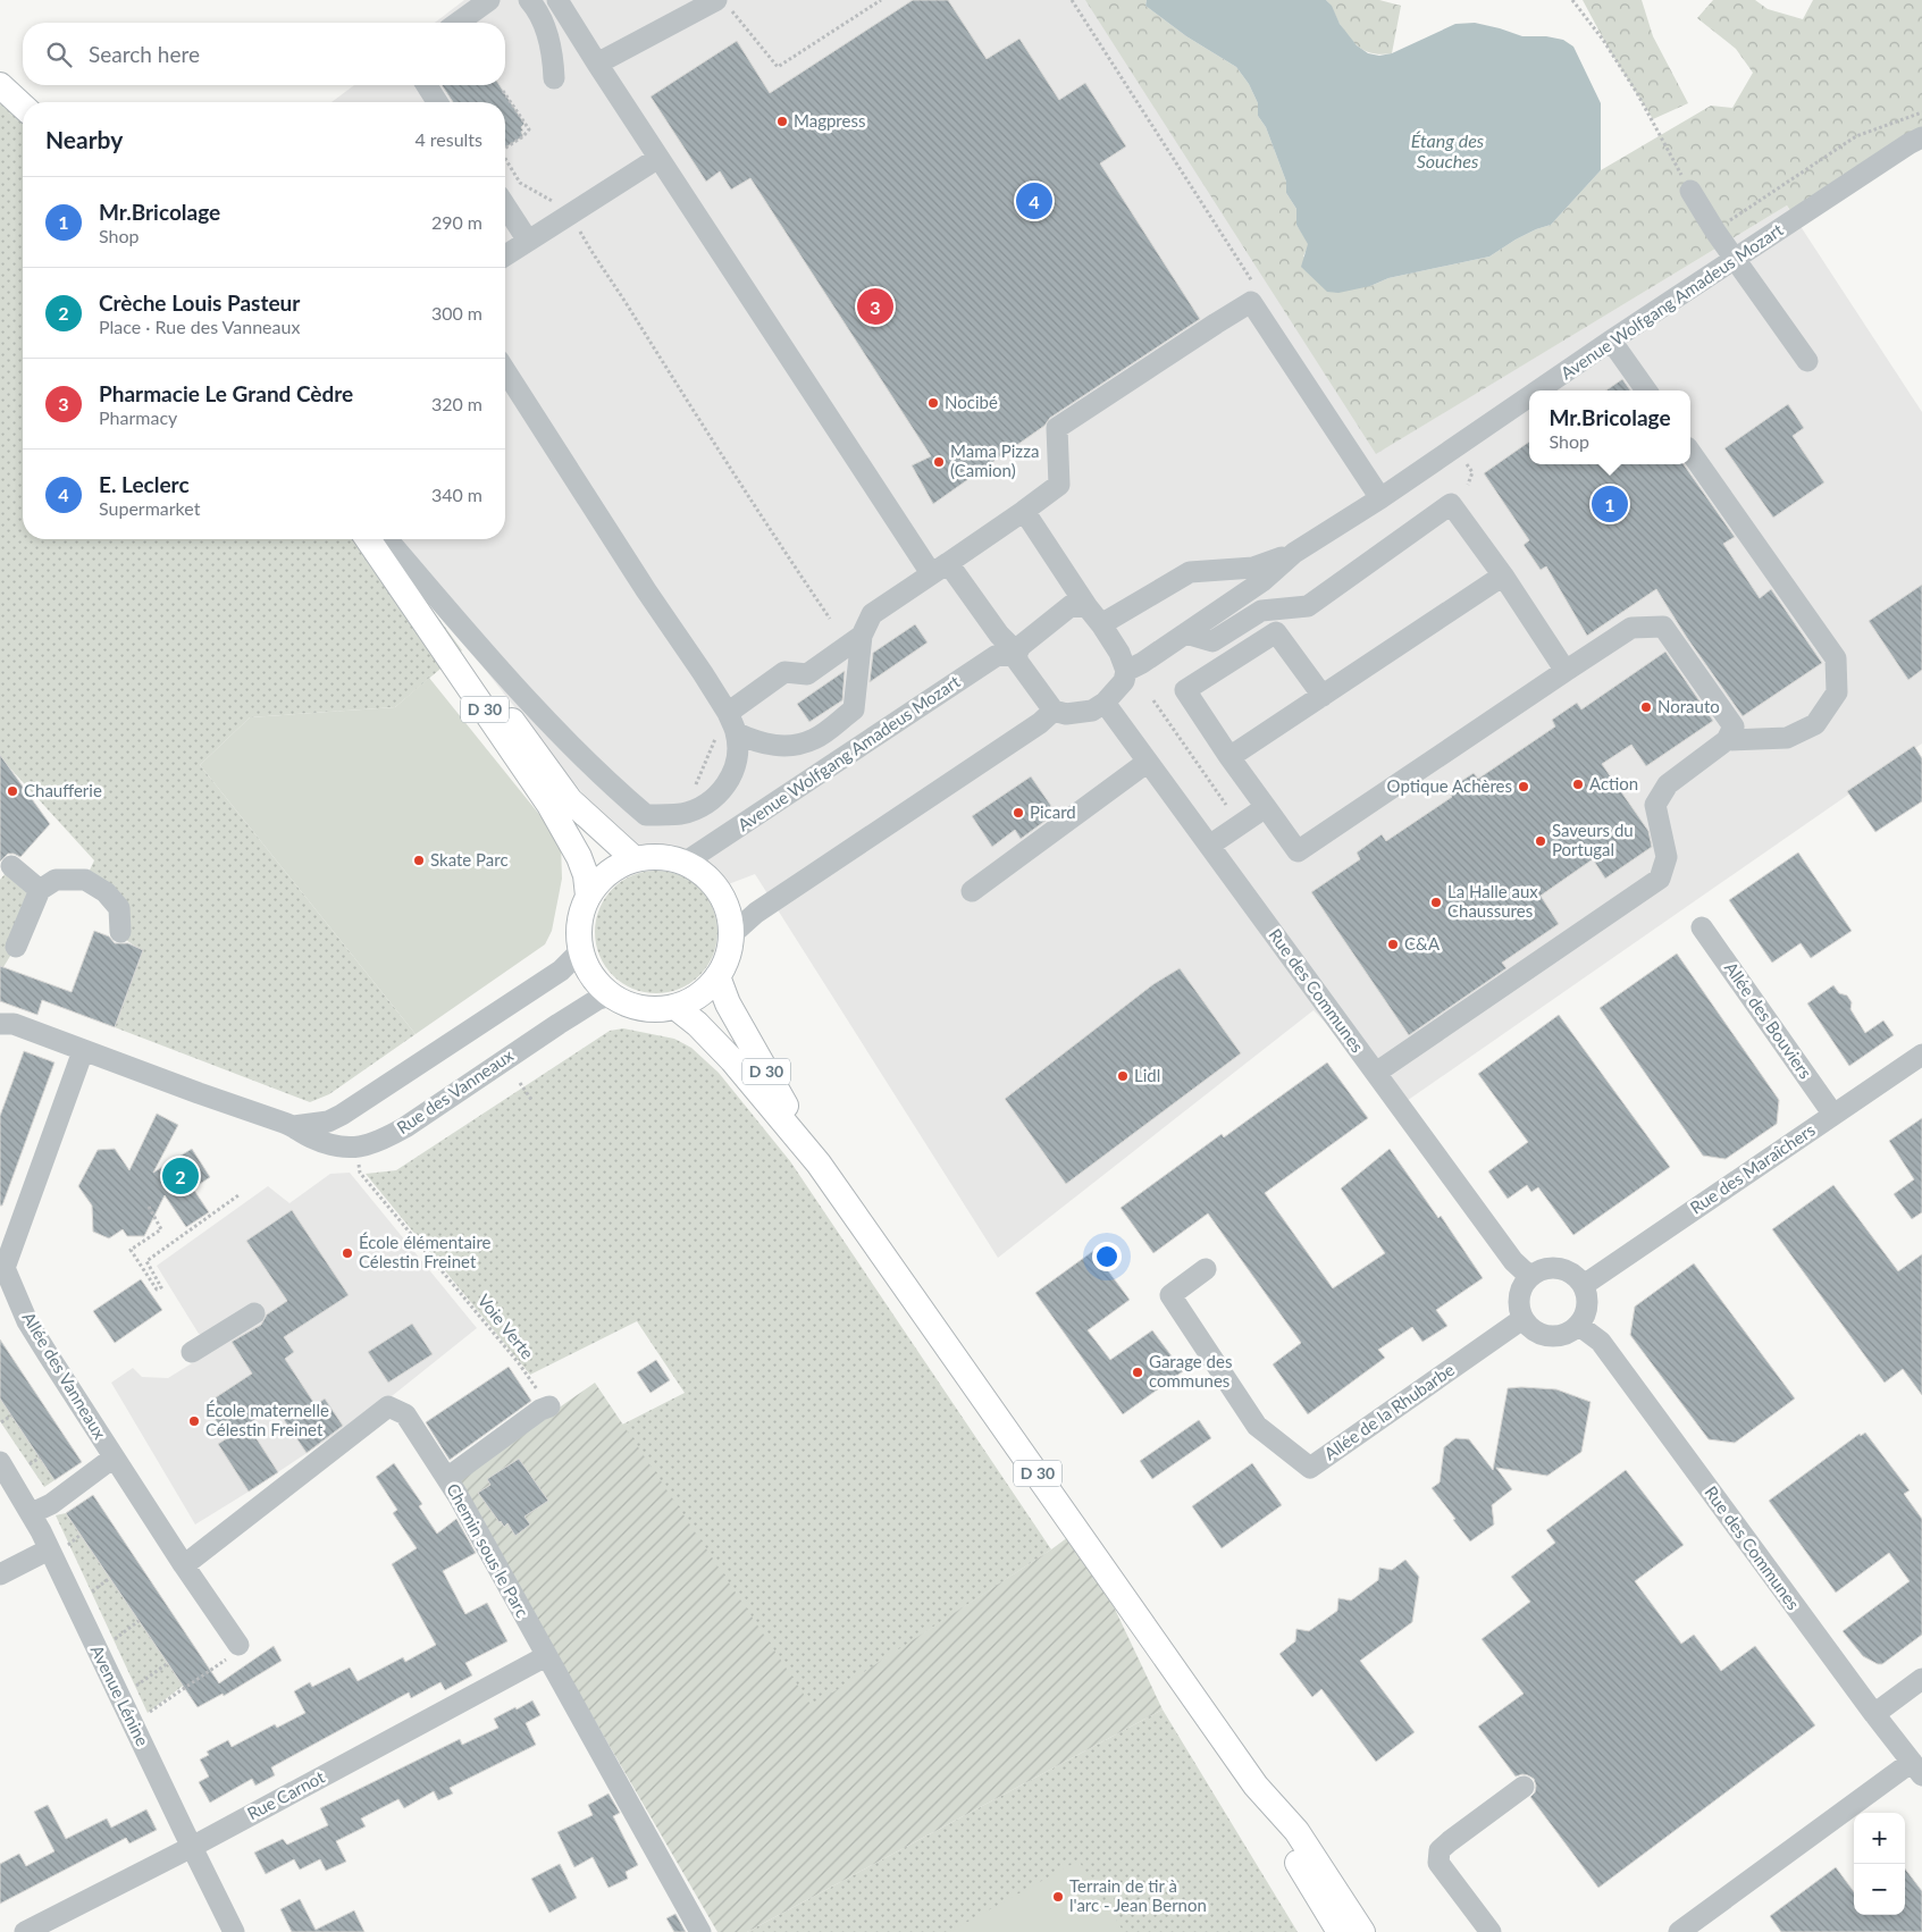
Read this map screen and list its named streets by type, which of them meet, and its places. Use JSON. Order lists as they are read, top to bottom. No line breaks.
{"streets":{"main road":["D 30"],"street":["Avenue Wolfgang Amadeus Mozart","Rue des Communes","Allée des Bouviers","Rue des Vanneaux","Rue des Maraîchers","Allée des Vanneaux","Allée de la Rhubarbe","Chemin sous le Parc","Avenue Lénine","Rue Carnot"],"path":["Voie Verte"]},"crossings":[["Avenue Wolfgang Amadeus Mozart","D 30"],["Avenue Wolfgang Amadeus Mozart","Rue des Communes"],["Avenue Wolfgang Amadeus Mozart","Rue des Vanneaux"],["D 30","Rue des Vanneaux"],["Rue des Communes","Rue des Maraîchers"],["Rue des Communes","Allée de la Rhubarbe"],["Allée des Bouviers","Rue des Maraîchers"],["Rue des Vanneaux","Allée des Vanneaux"],["Rue des Maraîchers","Allée de la Rhubarbe"],["Allée des Vanneaux","Chemin sous le Parc"],["Chemin sous le Parc","Rue Carnot"],["Avenue Lénine","Rue Carnot"]],"water":["Étang des Souches"],"places":["Magpress","Nocibé","Mama Pizza (Camion)","Norauto","Action","Optique Achères","Chaufferie","Picard","Saveurs du Portugal","Skate Parc","La Halle aux Chaussures","C&A","Lidl","École élémentaire Célestin Freinet","Garage des communes","École maternelle Célestin Freinet","Terrain de tir à l'arc - Jean Bernon"],"page":{"search":"Search here","heading":["Nearby","4 results"],"list":[{"mark":"1","name":"Mr.Bricolage","note":"Shop","value":"290 m"},{"mark":"2","name":"Crèche Louis Pasteur","note":"Place · Rue des Vanneaux","value":"300 m"},{"mark":"3","name":"Pharmacie Le Grand Cèdre","note":"Pharmacy","value":"320 m"},{"mark":"4","name":"E. Leclerc","note":"Supermarket","value":"340 m"}],"pins":["4","3","1","2"],"popup":["Mr.Bricolage","Shop"],"map_buttons":["+","−"]}}
